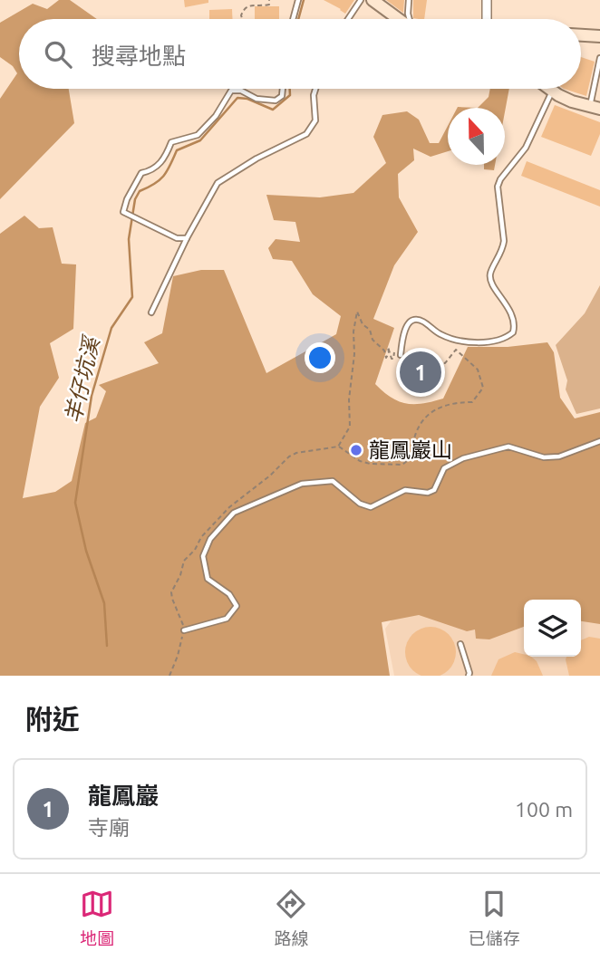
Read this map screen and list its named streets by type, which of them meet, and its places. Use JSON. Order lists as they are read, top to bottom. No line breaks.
{"water":["羊仔坑溪"],"places":["龍鳳巖山"],"north":"top","page":{"search":"搜尋地點","pins":"1","heading":"附近","list":[{"mark":"1","name":"龍鳳巖","note":"寺廟","value":"100 m"}],"nav":["地圖","路線","已儲存"]}}
